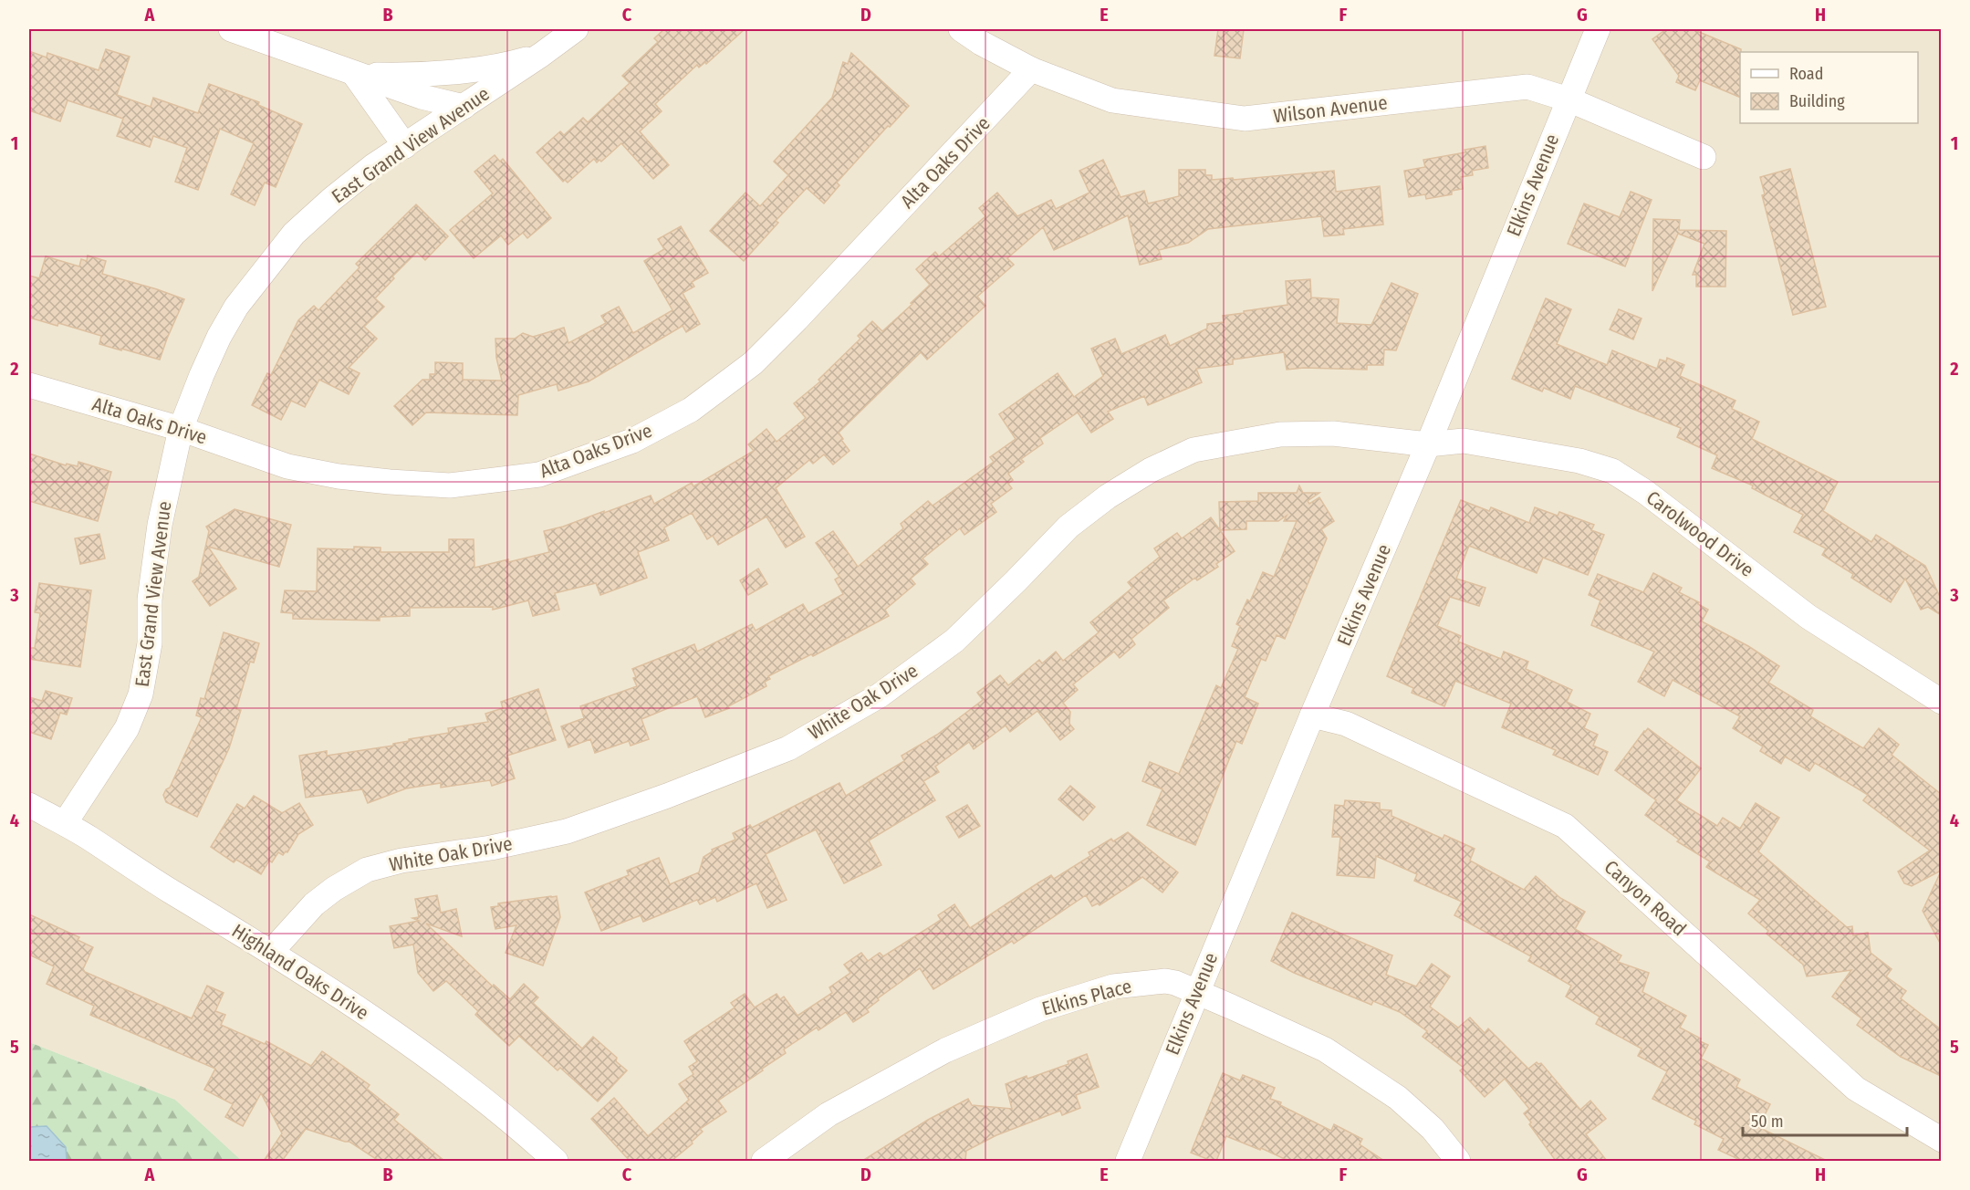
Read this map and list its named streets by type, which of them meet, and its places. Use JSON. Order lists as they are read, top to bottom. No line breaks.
{"streets":{"street":["Wilson Avenue","East Grand View Avenue","Alta Oaks Drive","Elkins Avenue","Carolwood Drive","White Oak Drive","Canyon Road","Highland Oaks Drive","Elkins Place"]},"crossings":[["Wilson Avenue","Alta Oaks Drive"],["Wilson Avenue","Elkins Avenue"],["East Grand View Avenue","Alta Oaks Drive"],["East Grand View Avenue","Highland Oaks Drive"],["Elkins Avenue","Carolwood Drive"],["Elkins Avenue","White Oak Drive"],["Elkins Avenue","Canyon Road"],["Elkins Avenue","Elkins Place"],["Carolwood Drive","White Oak Drive"],["White Oak Drive","Highland Oaks Drive"]],"legend":["Road","Building"],"scale_bar":"50 m","grid":{"columns":["A","B","C","D","E","F","G","H"],"rows":["1","2","3","4","5"]}}
